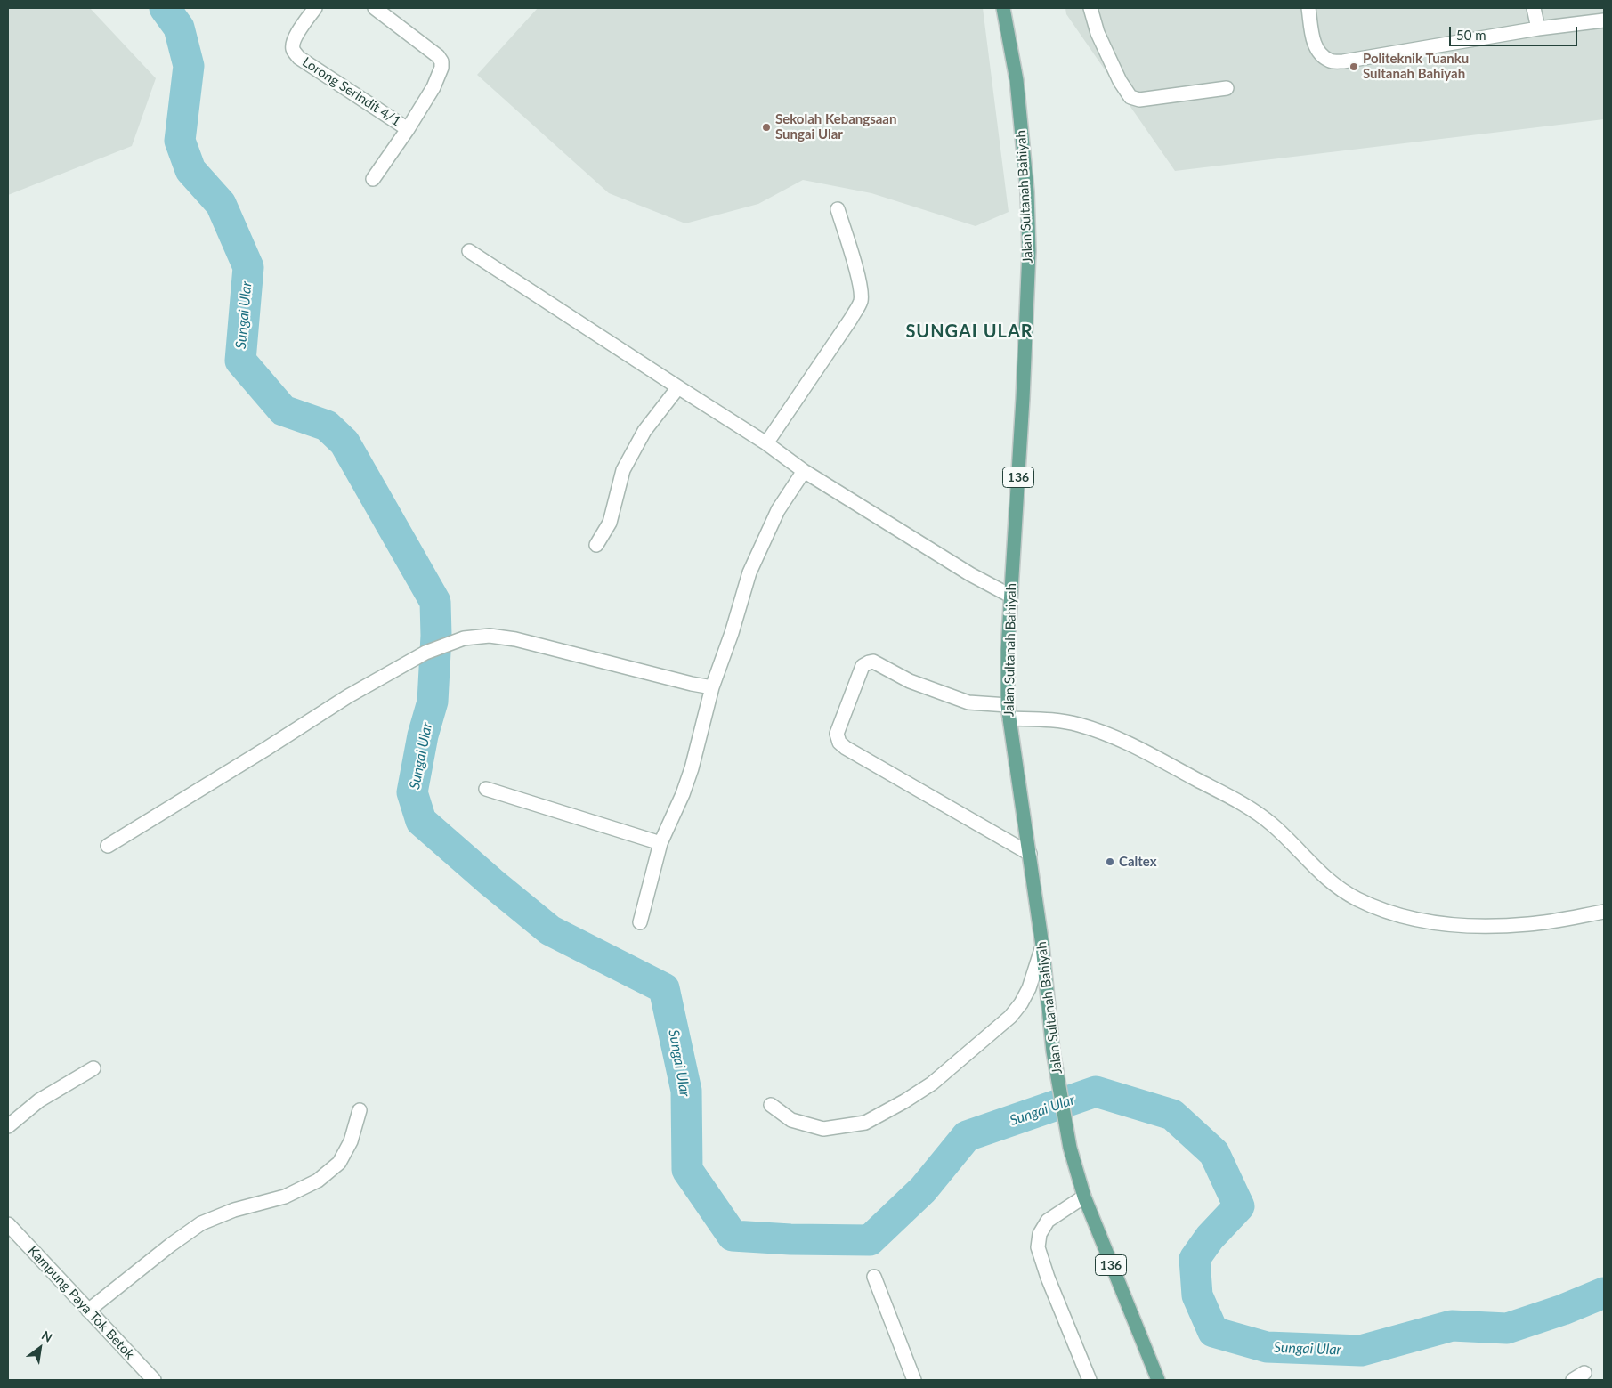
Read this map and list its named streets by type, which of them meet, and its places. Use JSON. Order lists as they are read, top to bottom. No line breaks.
{"streets":{"main road":["Jalan Sultanah Bahiyah","136"],"street":["Lorong Serindit 4/1","Kampung Paya Tok Betok"]},"districts":["SUNGAI ULAR"],"water":["Sungai Ular"],"places":["Politeknik Tuanku Sultanah Bahiyah","Sekolah Kebangsaan Sungai Ular","Caltex"],"scale_bar":"50 m","north":"top right"}
